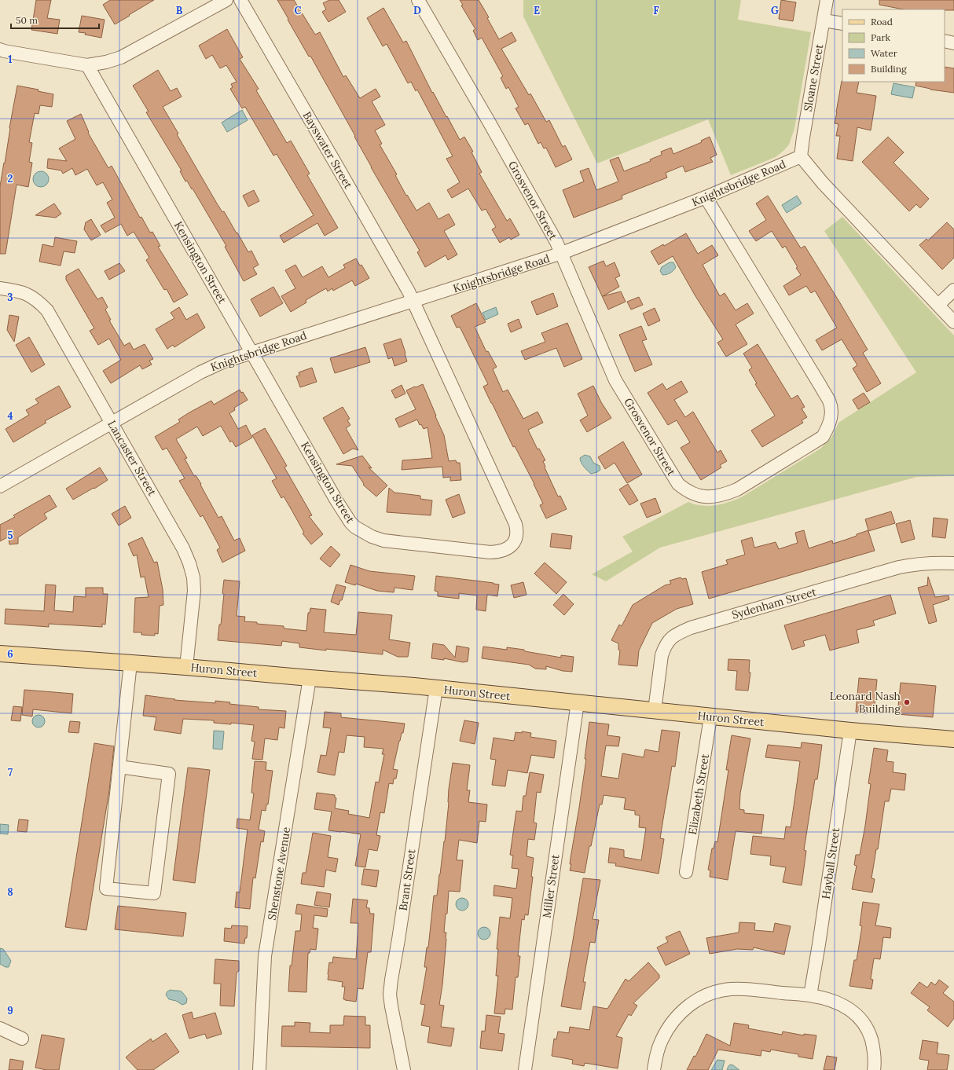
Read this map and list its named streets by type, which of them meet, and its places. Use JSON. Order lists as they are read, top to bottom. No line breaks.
{"streets":{"main road":["Huron Street"],"street":["Sloane Street","Bayswater Street","Knightsbridge Road","Grosvenor Street","Kensington Street","Lancaster Street","Sydenham Street","Elizabeth Street","Hayball Street","Shenstone Avenue","Brant Street","Miller Street"]},"crossings":[["Sloane Street","Knightsbridge Road"],["Bayswater Street","Knightsbridge Road"],["Bayswater Street","Kensington Street"],["Knightsbridge Road","Grosvenor Street"],["Knightsbridge Road","Kensington Street"],["Knightsbridge Road","Lancaster Street"],["Lancaster Street","Huron Street"],["Sydenham Street","Huron Street"],["Huron Street","Elizabeth Street"],["Huron Street","Hayball Street"],["Huron Street","Shenstone Avenue"],["Huron Street","Brant Street"],["Huron Street","Miller Street"]],"places":["Leonard Nash Building"],"legend":["Road","Park","Water","Building"],"scale_bar":"50 m","grid":{"columns":["B","C","D","E","F","G"],"rows":["1","2","3","4","5","6","7","8","9"]}}
